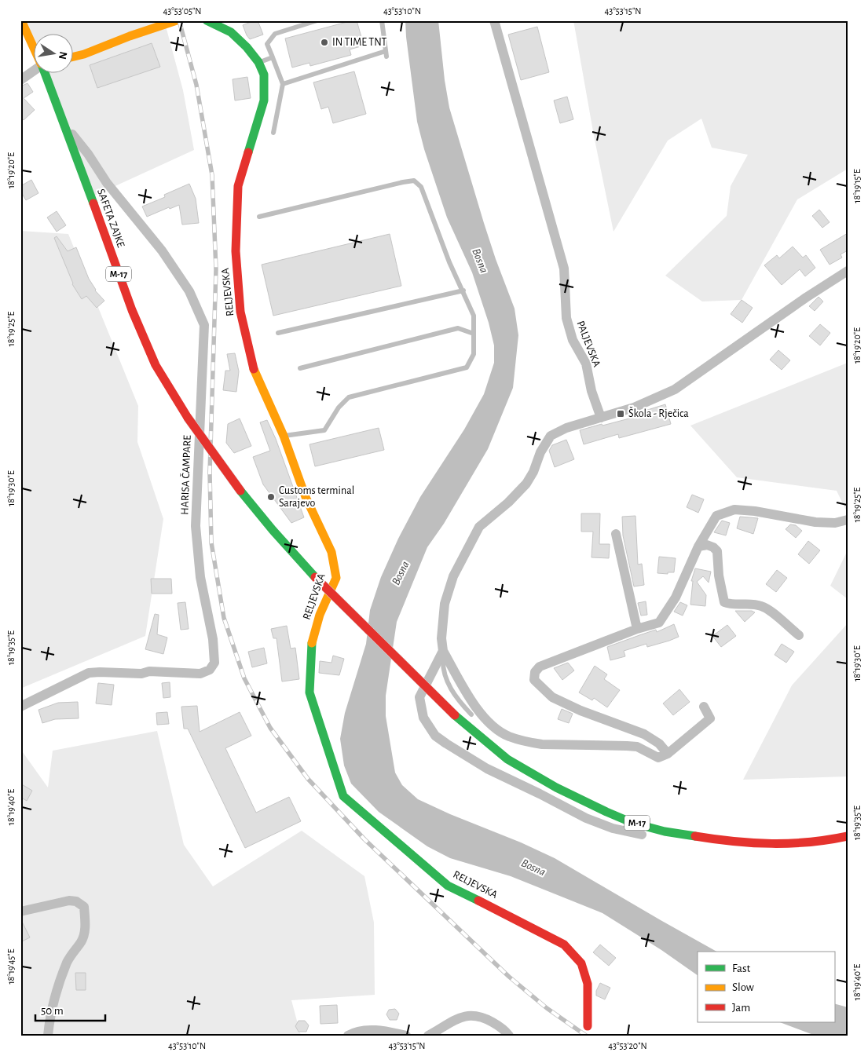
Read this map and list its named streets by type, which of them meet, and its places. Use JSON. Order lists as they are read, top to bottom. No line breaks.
{"streets":{"main road":["SAFETA ZAJKE","M-17","RELJEVSKA"],"street":["PALJEVSKA","HARISA ČAMPARE"]},"crossings":[["SAFETA ZAJKE","HARISA ČAMPARE"]],"water":["Bosna"],"places":{"other":["IN TIME TNT","Customs terminal Sarajevo"],"transit":["Škola - Rječica"]},"legend":["Fast","Slow","Jam"],"scale_bar":"50 m","north":"right","coordinates":["43°53'05\"N","43°53'10\"N","43°53'15\"N","18°19'20\"E","18°19'15\"E","18°19'25\"E","18°19'30\"E","18°19'35\"E","18°19'40\"E","18°19'45\"E","43°53'20\"N"]}
